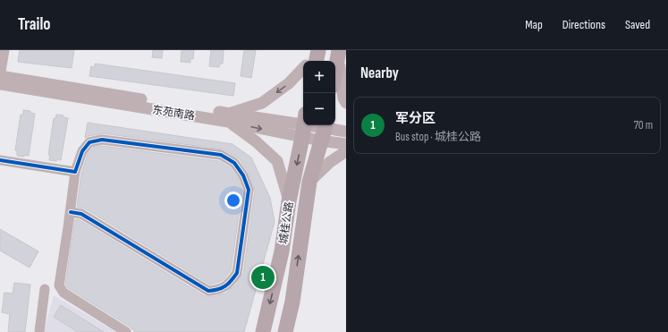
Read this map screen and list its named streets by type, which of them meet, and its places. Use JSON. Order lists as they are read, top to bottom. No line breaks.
{"streets":{"main road":["城桂公路"],"street":["东苑南路"]},"crossings":[["东苑南路","城桂公路"]],"page":{"header":"Trailo","nav":["Map","Directions","Saved"],"heading":"Nearby","map_buttons":["+","−"],"list":[{"mark":"1","name":"军分区","note":"Bus stop · 城桂公路","value":"70 m"}],"pins":"1"}}
